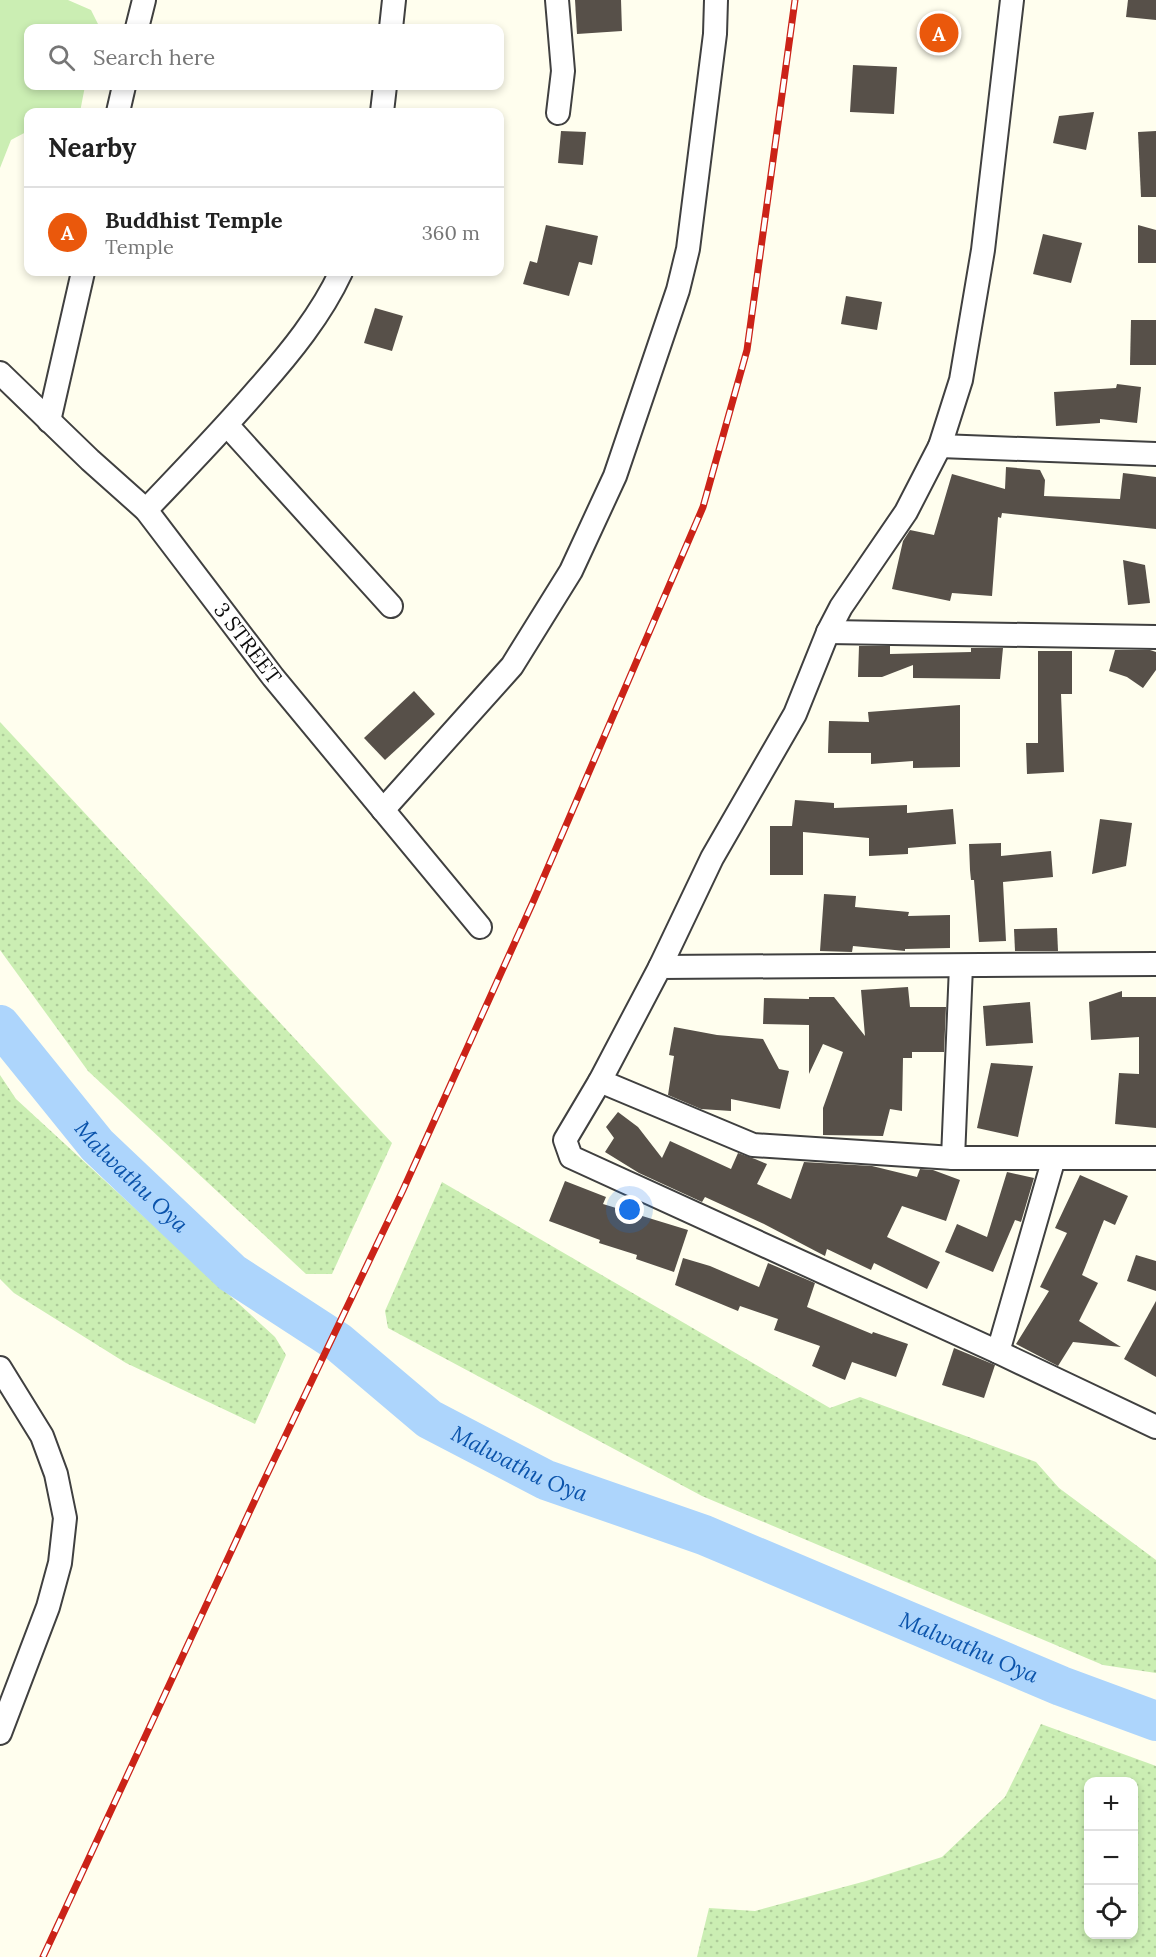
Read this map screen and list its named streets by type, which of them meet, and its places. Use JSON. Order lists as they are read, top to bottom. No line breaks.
{"streets":{"street":["3 STREET"]},"water":["Malwathu Oya"],"page":{"pins":"A","search":"Search here","heading":"Nearby","list":[{"mark":"A","name":"Buddhist Temple","note":"Temple","value":"360 m"}],"map_buttons":["+","−"]}}
